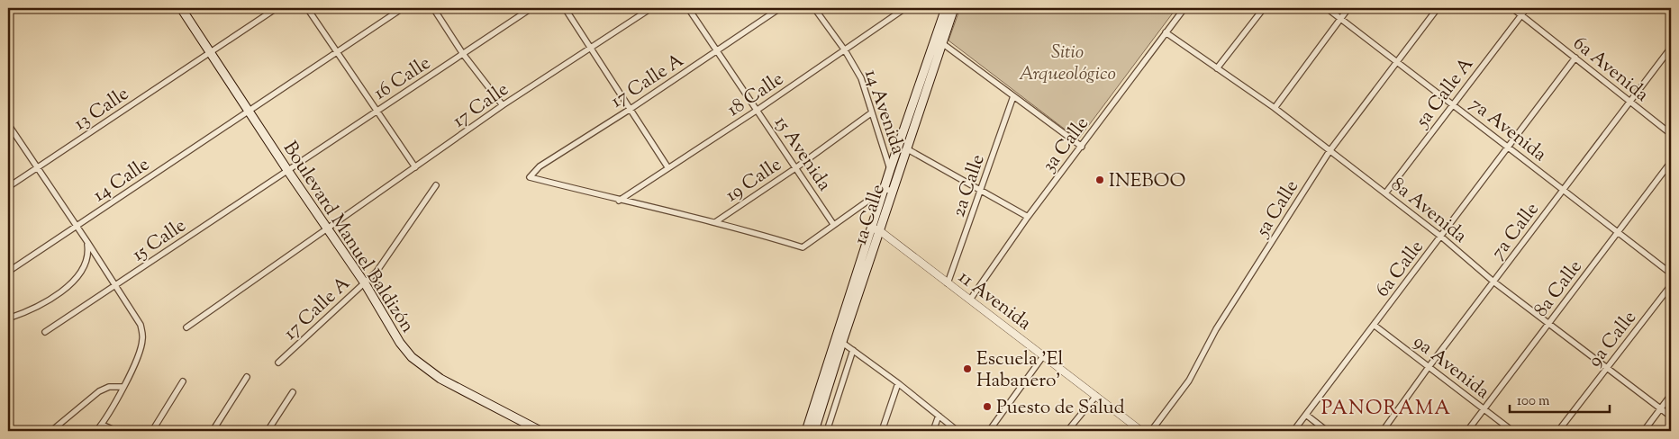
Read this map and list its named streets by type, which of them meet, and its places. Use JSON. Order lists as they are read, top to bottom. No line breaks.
{"streets":{"main road":["1a Calle","Boulevard Manuel Baldizón"],"street":["6a Avenida","16 Calle","17 Calle A","5a Calle A","18 Calle","17 Calle","13 Calle","14 Avenida","7a Avenida","3a Calle","15 Avenida","14 Calle","19 Calle","2a Calle","5a Calle","8a Avenida","7a Calle","15 Calle","6a Calle","8a Calle","11 Avenida","9a Calle","9a Avenida"]},"crossings":[["6a Avenida","5a Calle A"],["6a Avenida","7a Calle"],["6a Avenida","6a Calle"],["16 Calle","Boulevard Manuel Baldizón"],["16 Calle","15 Calle"],["17 Calle A","18 Calle"],["17 Calle A","15 Avenida"],["17 Calle A","Boulevard Manuel Baldizón"],["5a Calle A","7a Avenida"],["5a Calle A","8a Avenida"],["18 Calle","14 Avenida"],["18 Calle","15 Avenida"],["17 Calle","Boulevard Manuel Baldizón"],["13 Calle","Boulevard Manuel Baldizón"],["14 Avenida","19 Calle"],["14 Avenida","1a Calle"],["7a Avenida","5a Calle"],["7a Avenida","7a Calle"],["7a Avenida","6a Calle"],["7a Avenida","8a Calle"],["3a Calle","8a Avenida"],["3a Calle","11 Avenida"],["15 Avenida","19 Calle"],["14 Calle","Boulevard Manuel Baldizón"],["2a Calle","11 Avenida"],["5a Calle","8a Avenida"],["8a Avenida","7a Calle"],["8a Avenida","6a Calle"],["8a Avenida","8a Calle"],["8a Avenida","9a Calle"],["1a Calle","11 Avenida"],["7a Calle","9a Avenida"],["Boulevard Manuel Baldizón","15 Calle"],["6a Calle","9a Avenida"],["8a Calle","9a Avenida"]],"districts":["PANORAMA"],"parks":["Sitio Arqueológico"],"places":["INEBOO","Escuela 'El Habanero'","Puesto de Salud"],"scale_bar":"100 m"}
